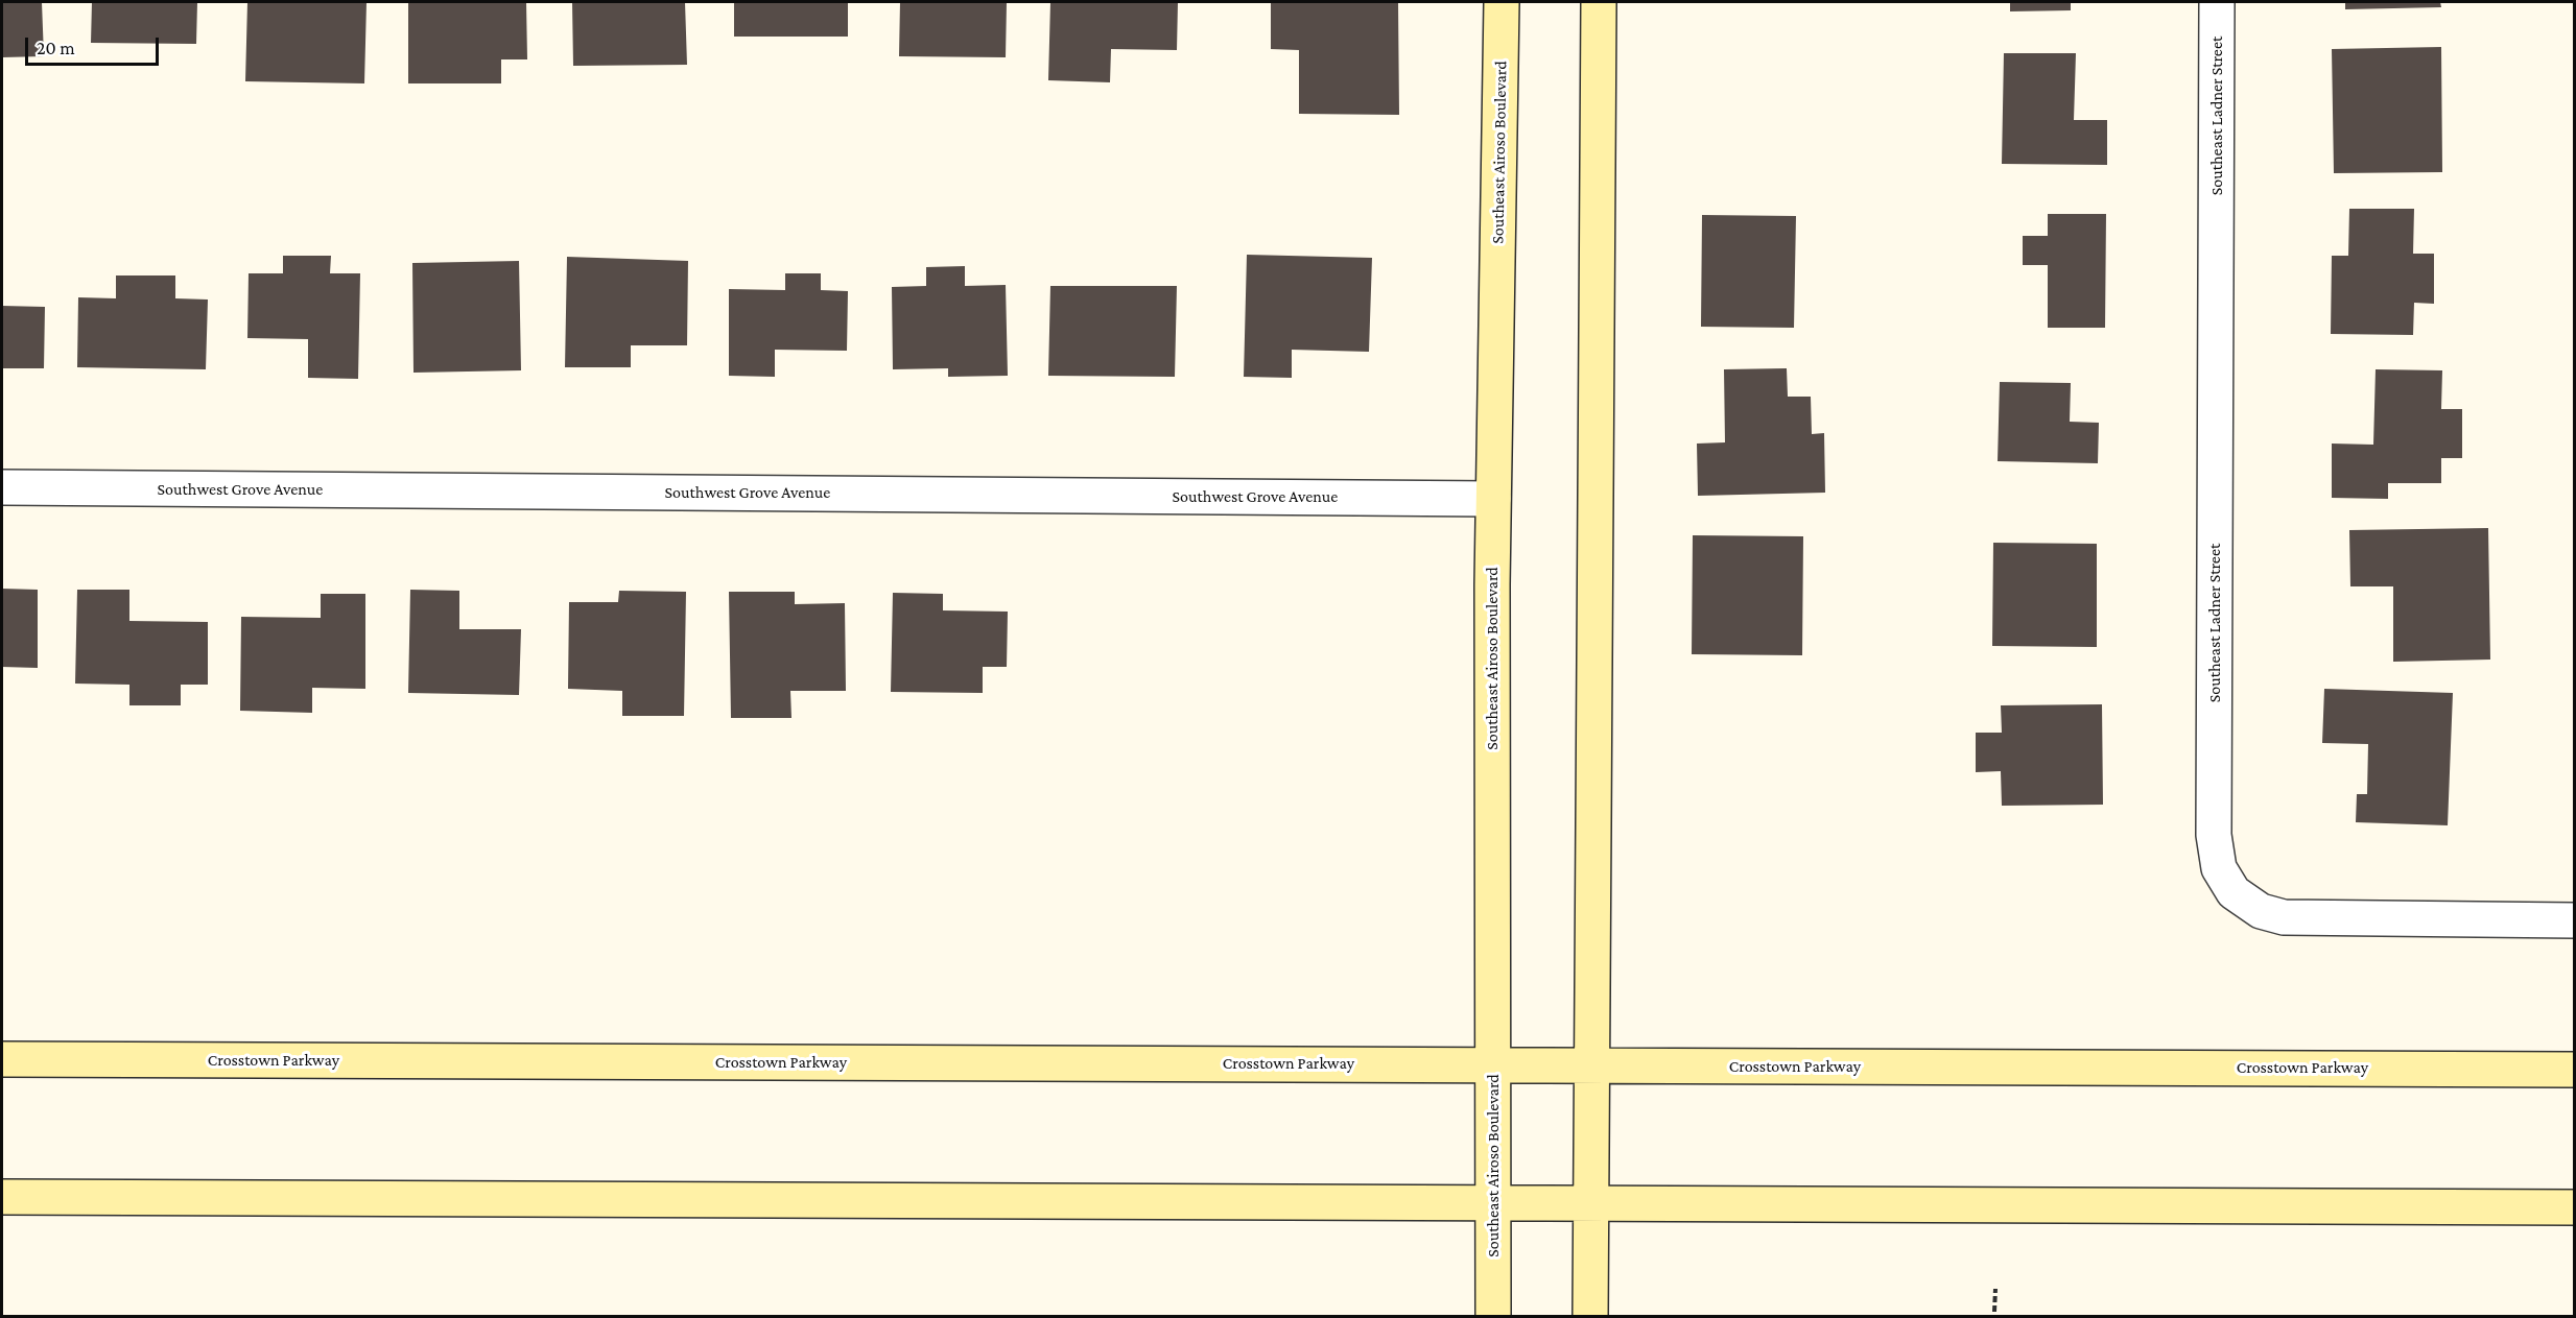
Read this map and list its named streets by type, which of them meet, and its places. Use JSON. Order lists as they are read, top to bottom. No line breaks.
{"streets":{"main road":["Southeast Airoso Boulevard","Crosstown Parkway"],"street":["Southeast Ladner Street","Southwest Grove Avenue"]},"crossings":[["Southeast Airoso Boulevard","Southwest Grove Avenue"],["Southeast Airoso Boulevard","Crosstown Parkway"]],"scale_bar":"20 m"}
